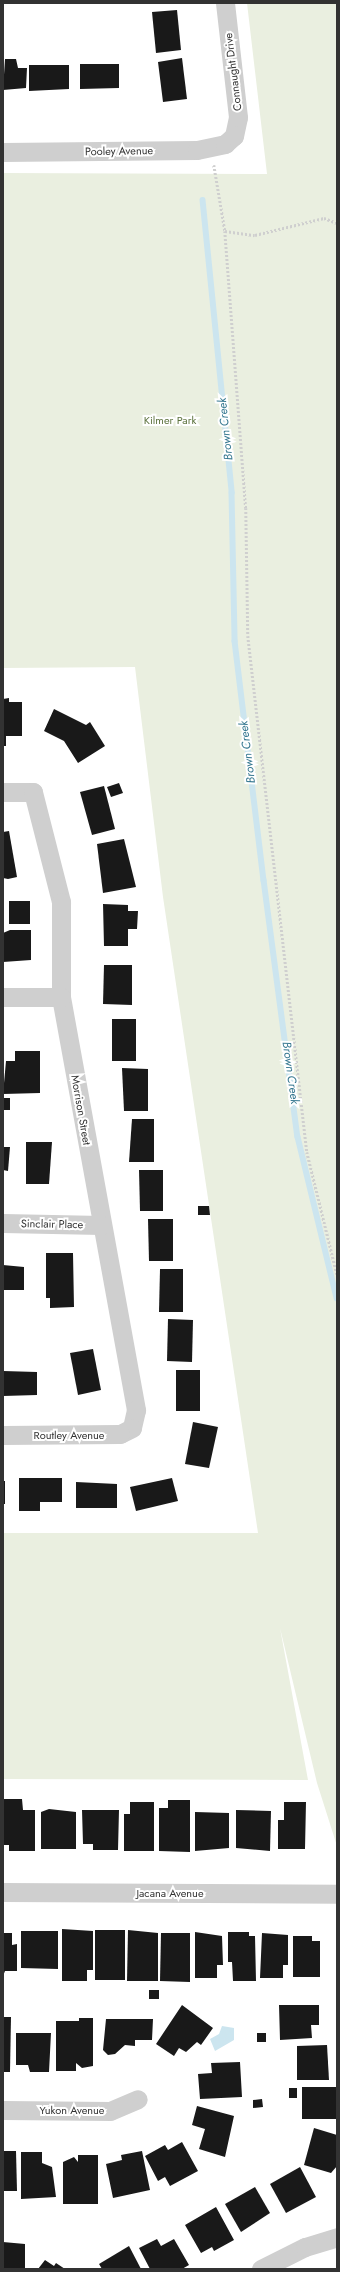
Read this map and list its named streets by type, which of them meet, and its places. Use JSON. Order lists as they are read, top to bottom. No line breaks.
{"streets":{"street":["Connaught Drive","Pooley Avenue","Morrison Street","Sinclair Place","Routley Avenue","Jacana Avenue","Yukon Avenue"]},"crossings":[["Connaught Drive","Pooley Avenue"],["Morrison Street","Sinclair Place"],["Morrison Street","Routley Avenue"]],"water":["Brown Creek"],"parks":["Kilmer Park"]}
